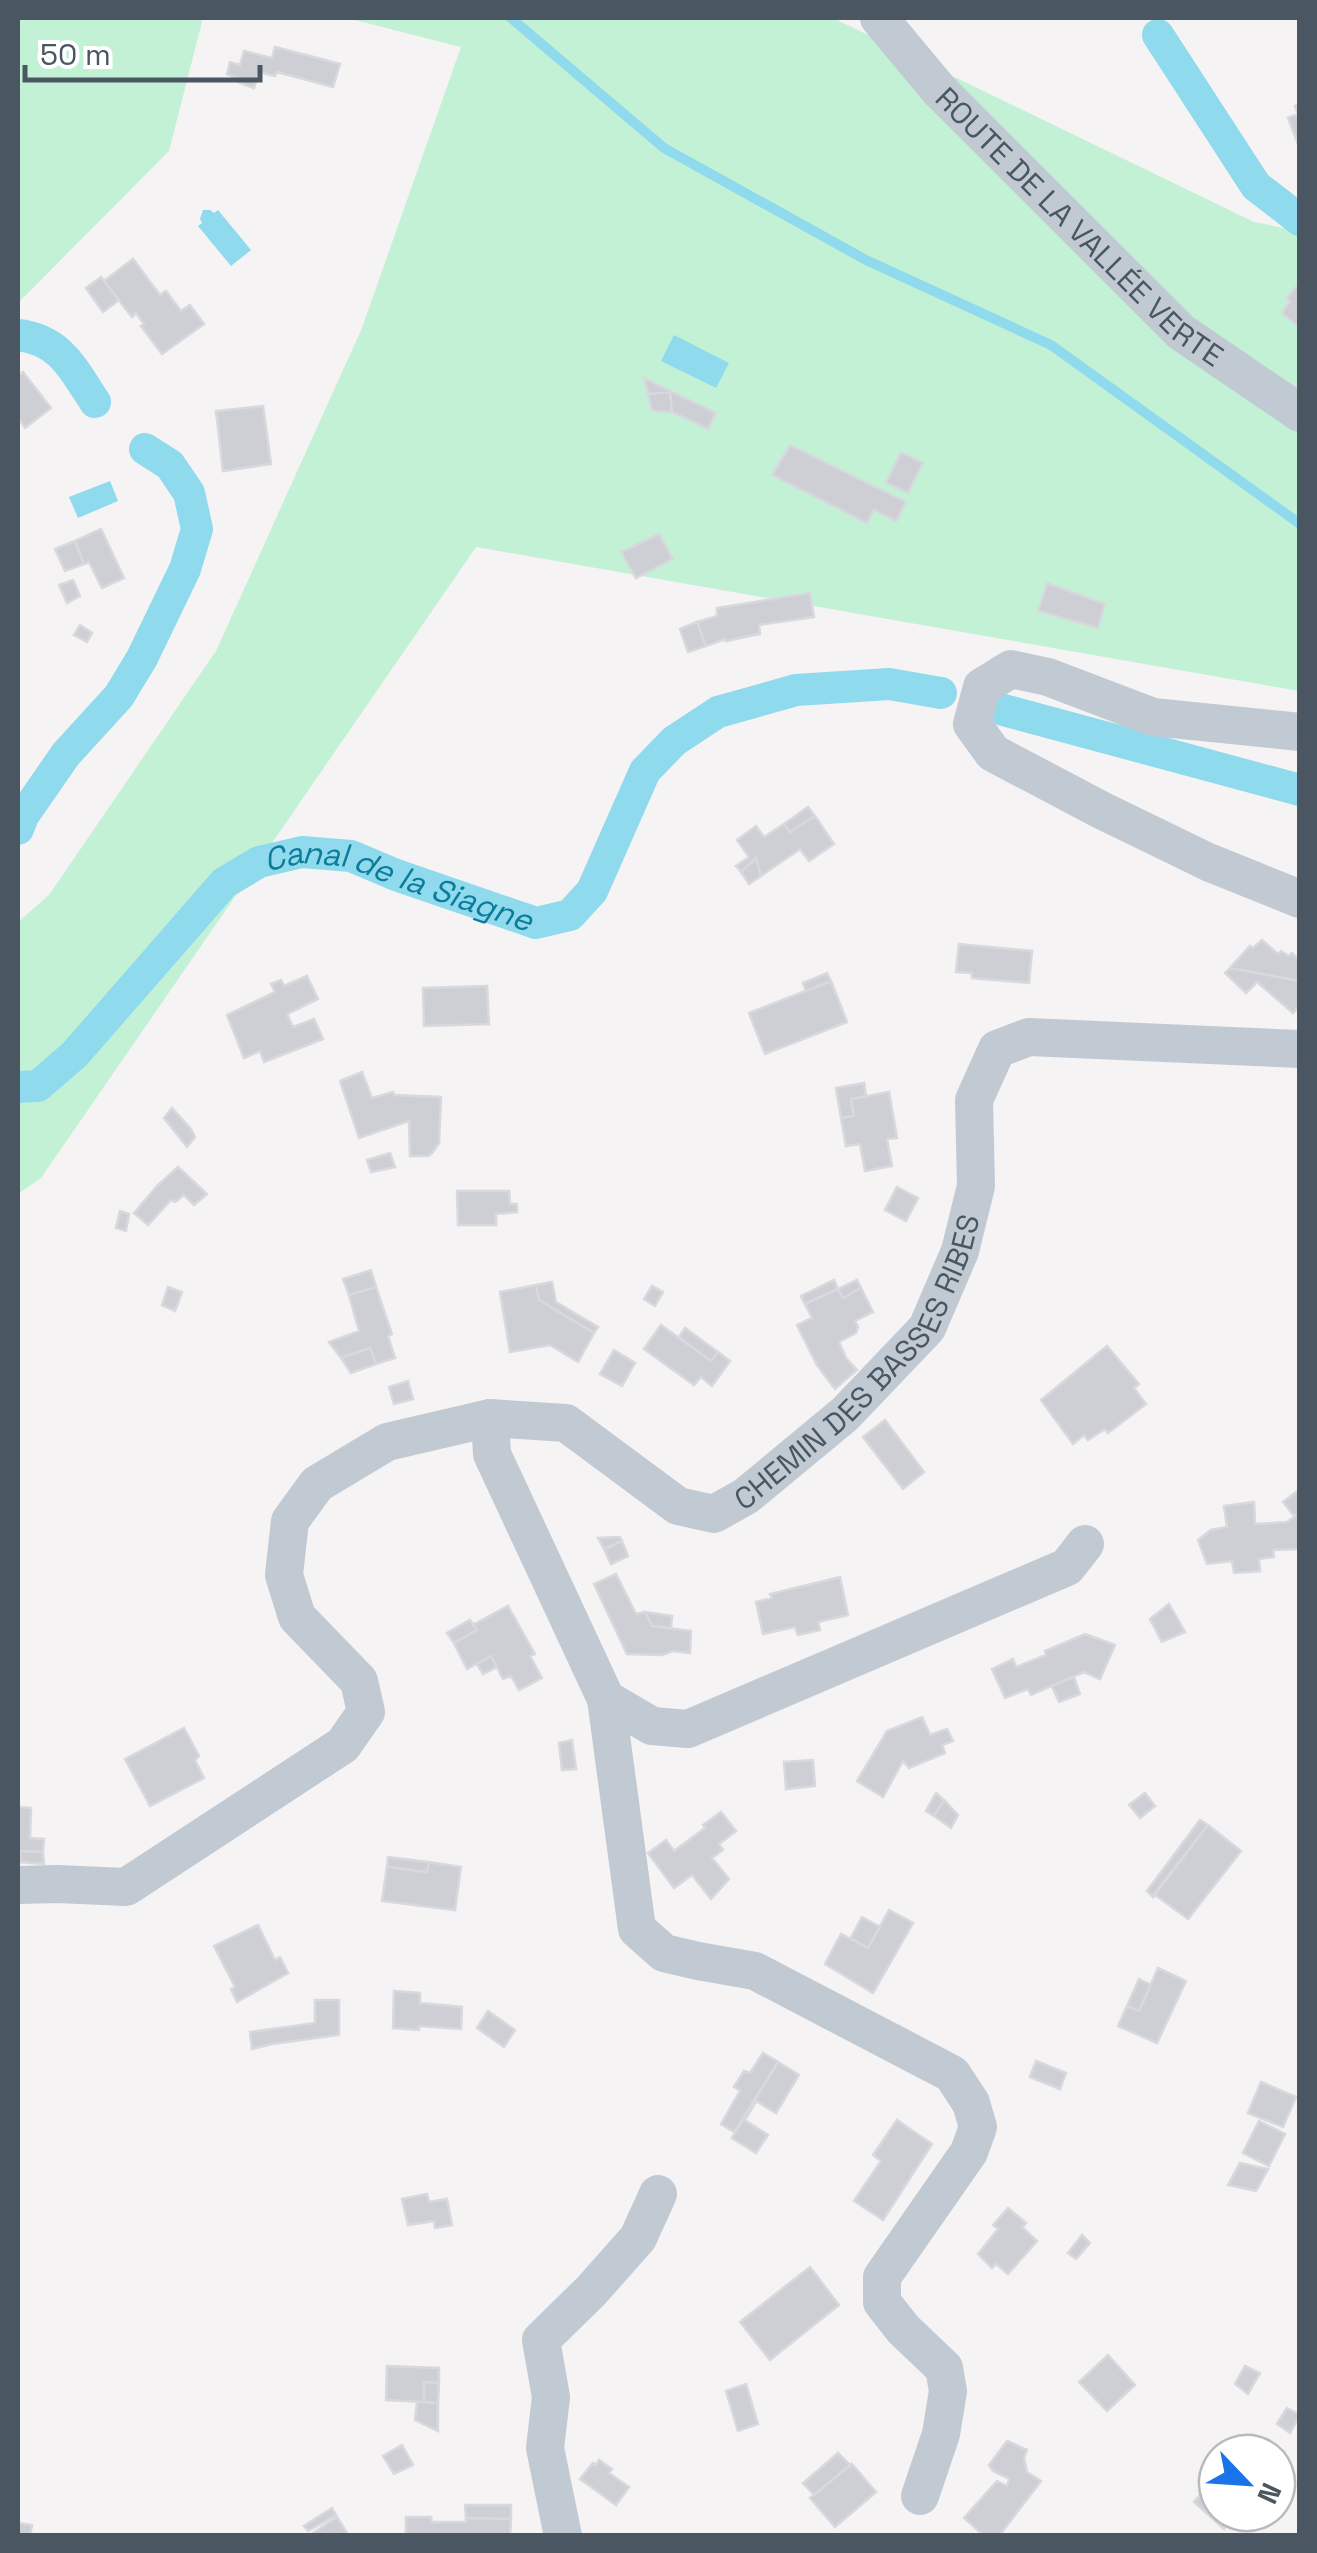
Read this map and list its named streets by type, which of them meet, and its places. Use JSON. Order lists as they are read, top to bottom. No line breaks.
{"streets":{"street":["ROUTE DE LA VALLÉE VERTE","CHEMIN DES BASSES RIBES"]},"water":["Canal de la Siagne"],"scale_bar":"50 m","north":"bottom right"}
